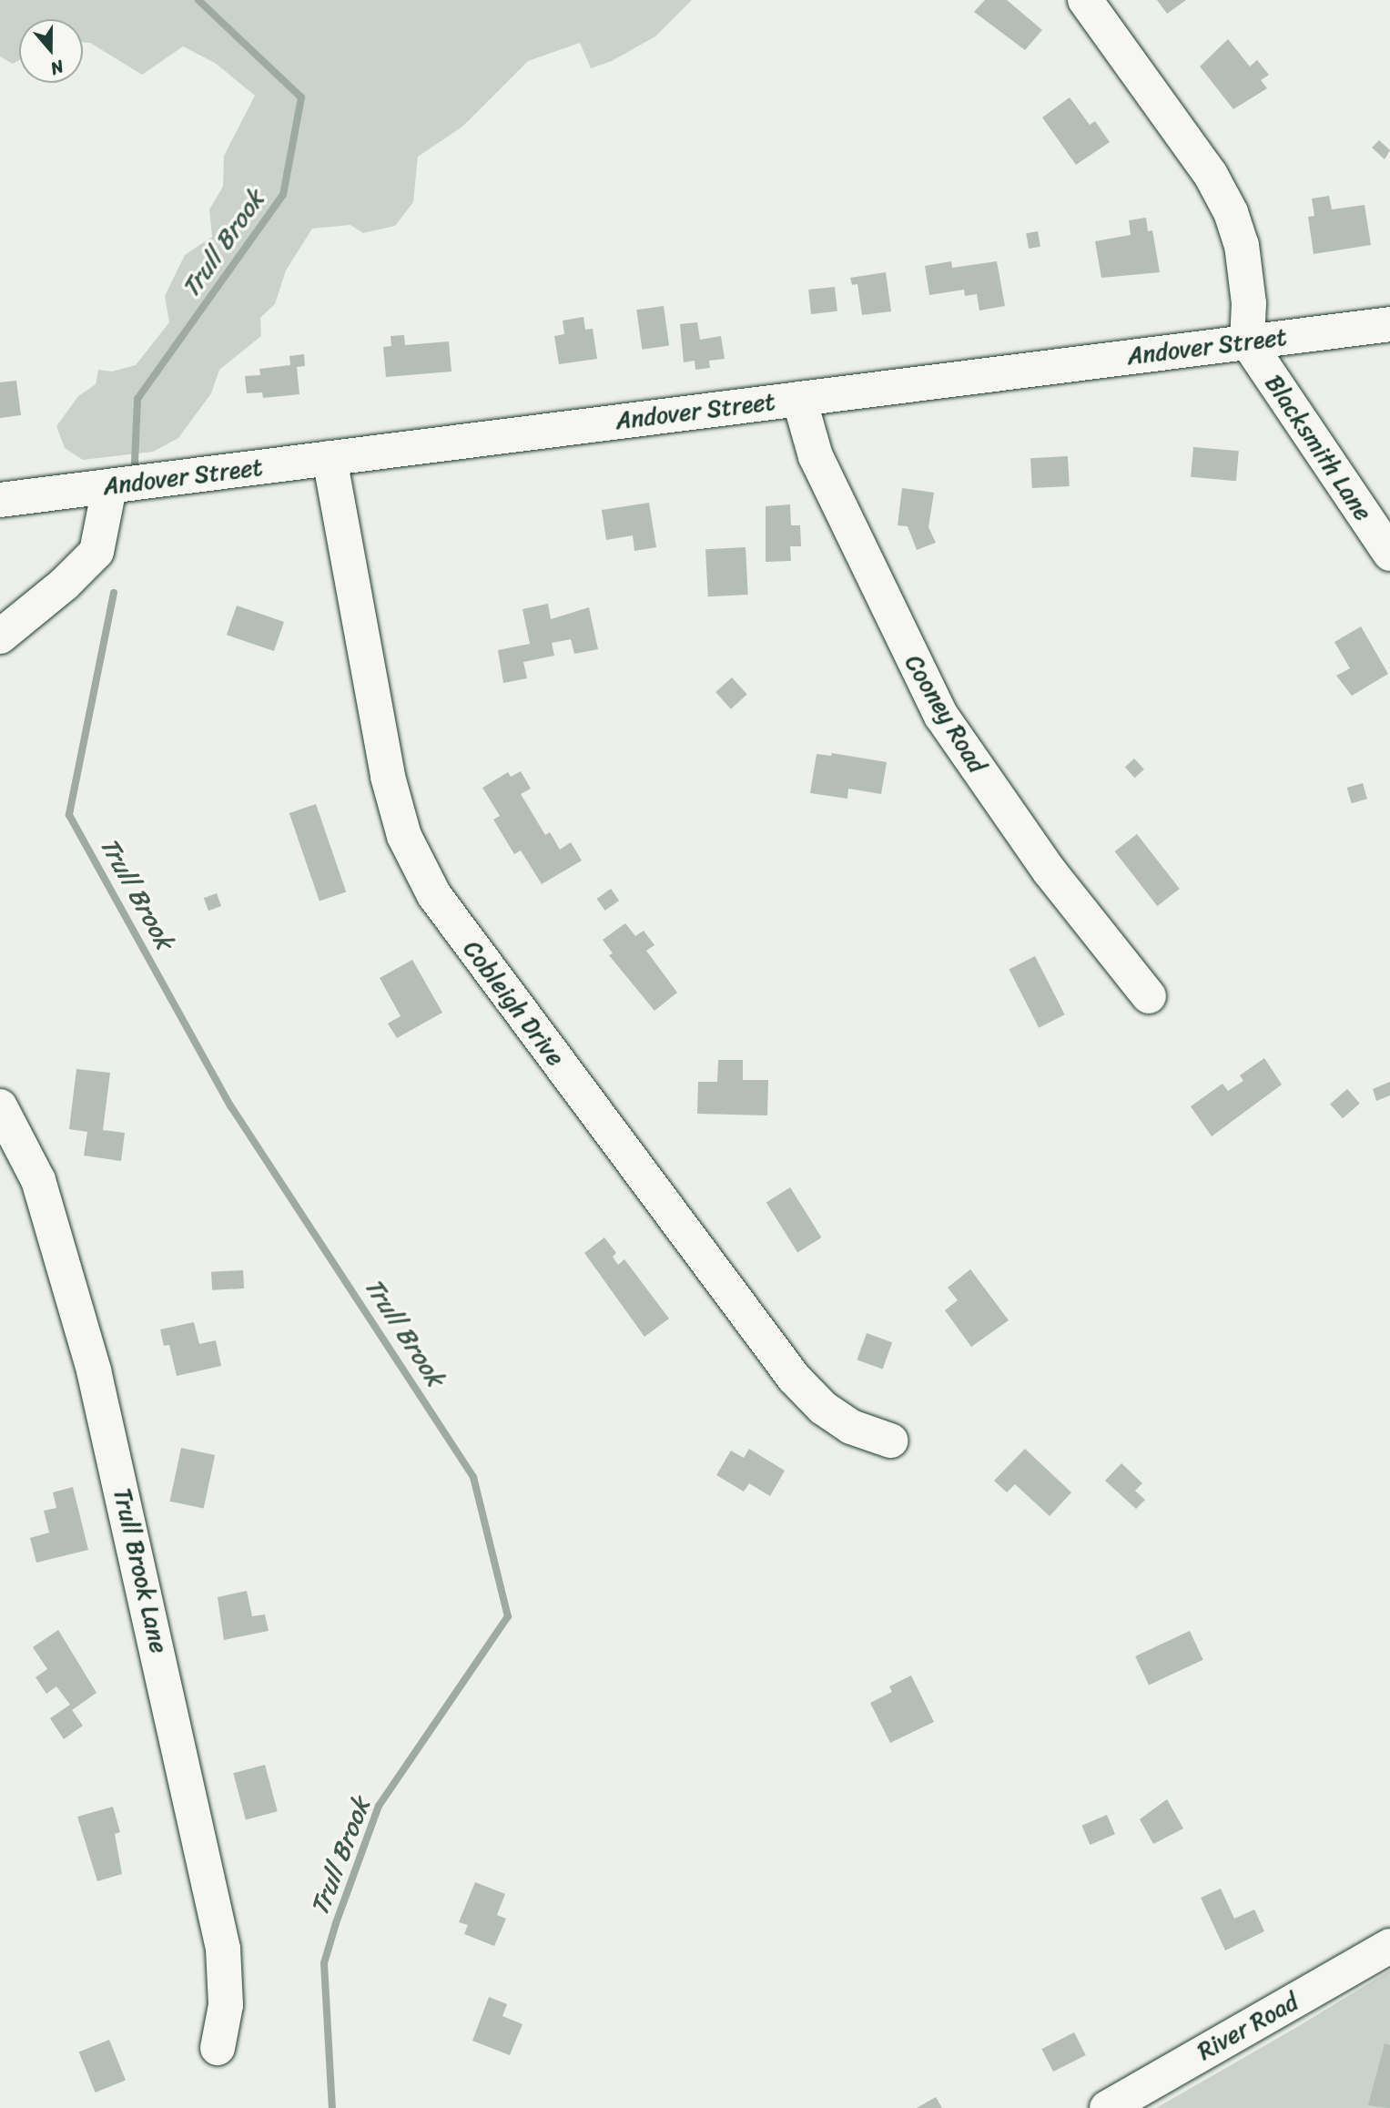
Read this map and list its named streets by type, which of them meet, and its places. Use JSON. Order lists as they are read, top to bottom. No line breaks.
{"streets":{"street":["Andover Street","Blacksmith Lane","Cooney Road","Cobleigh Drive","Trull Brook Lane","River Road"]},"crossings":[["Andover Street","Blacksmith Lane"],["Andover Street","Cooney Road"],["Andover Street","Cobleigh Drive"]],"water":["Trull Brook"],"north":"bottom"}
